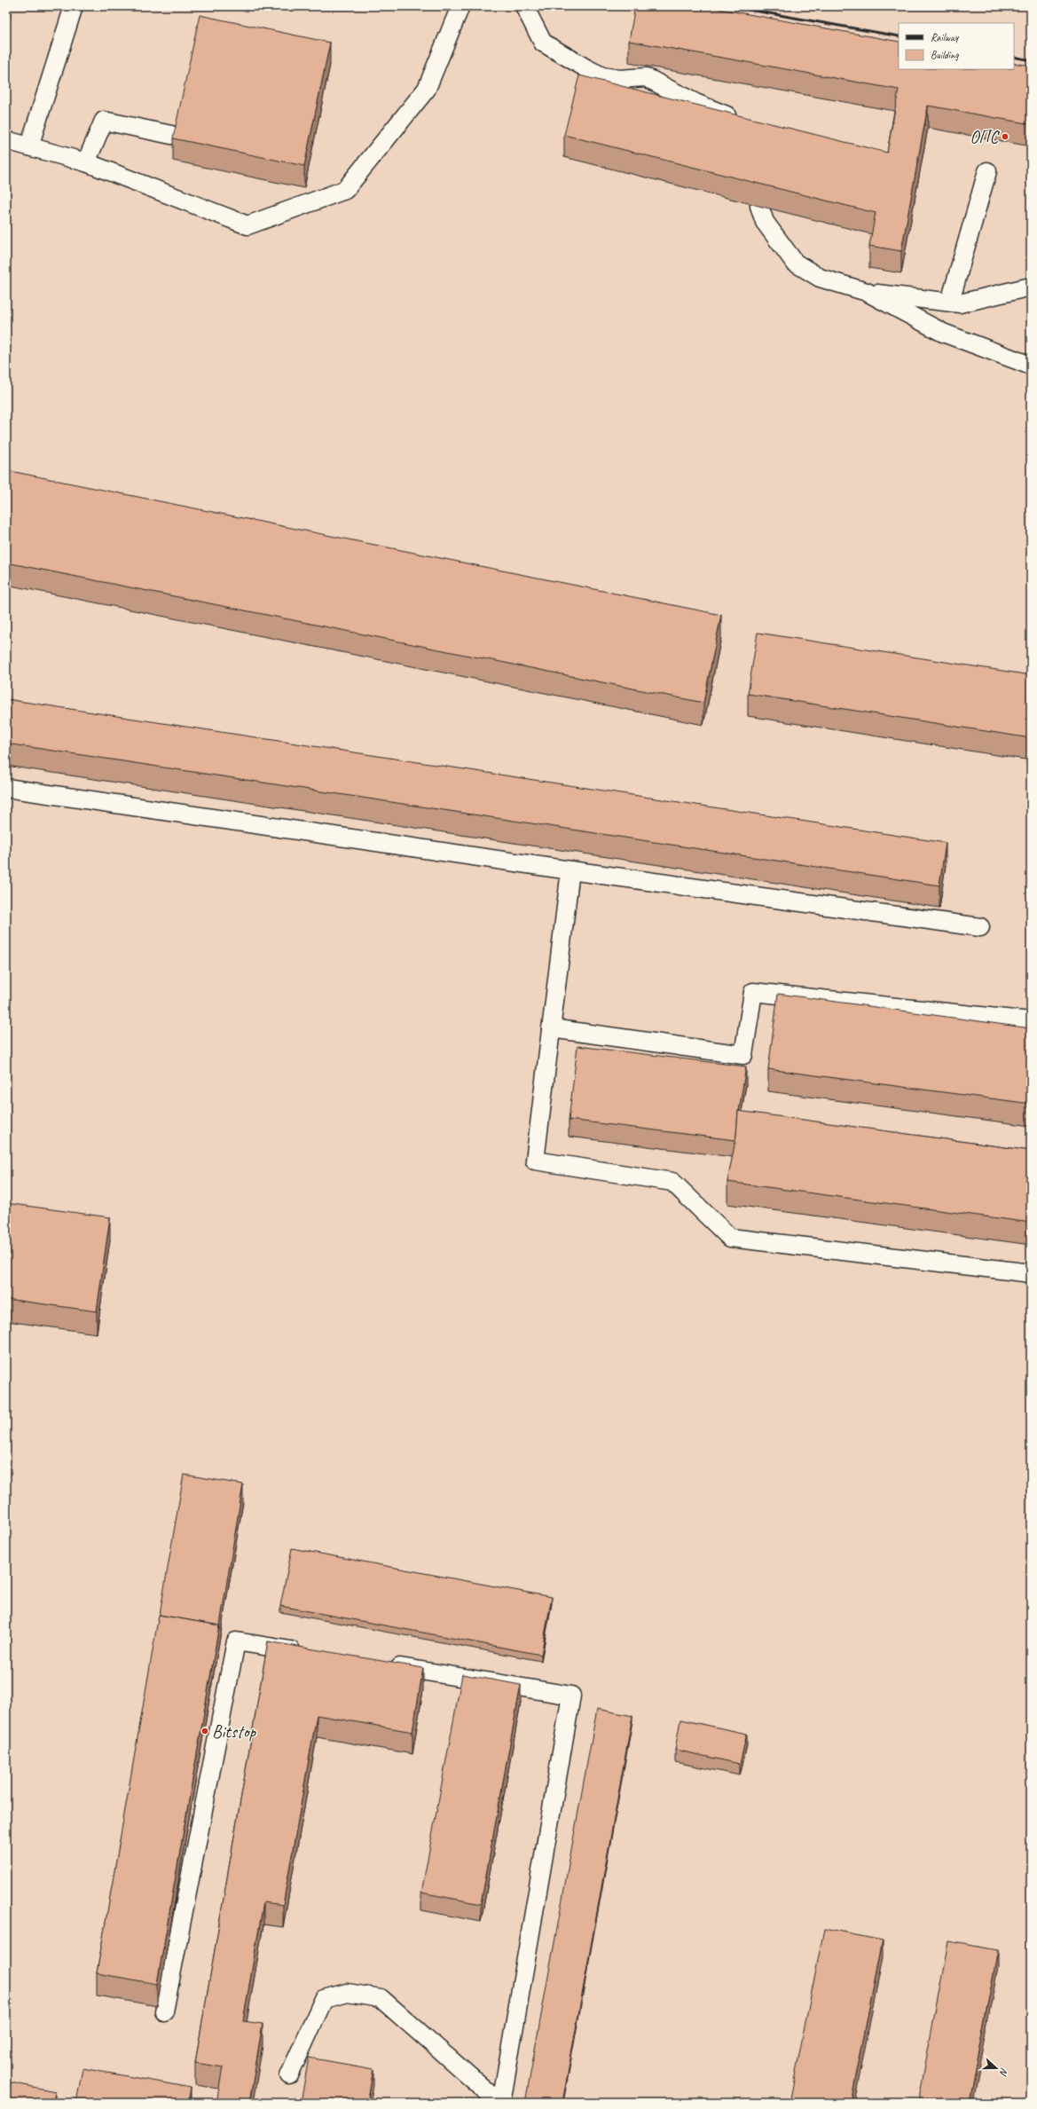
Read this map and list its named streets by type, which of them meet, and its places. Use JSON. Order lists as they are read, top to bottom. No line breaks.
{"places":["ОПС","Bitstop"],"legend":["Railway","Building"],"north":"right"}
